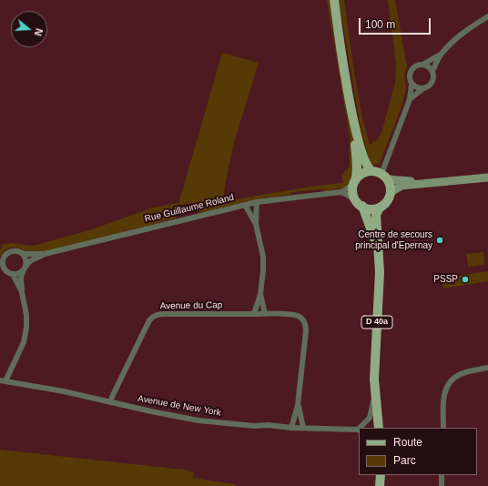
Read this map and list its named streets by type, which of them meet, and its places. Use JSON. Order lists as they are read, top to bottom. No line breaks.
{"streets":{"main road":["D 40a"],"street":["Rue Guillaume Roland","Avenue du Cap","Avenue de New York"]},"crossings":[["Avenue du Cap","Avenue de New York"]],"places":["Centre de secours principal d'Epernay","PSSP"],"legend":["Route","Parc"],"scale_bar":"100 m","north":"right"}
